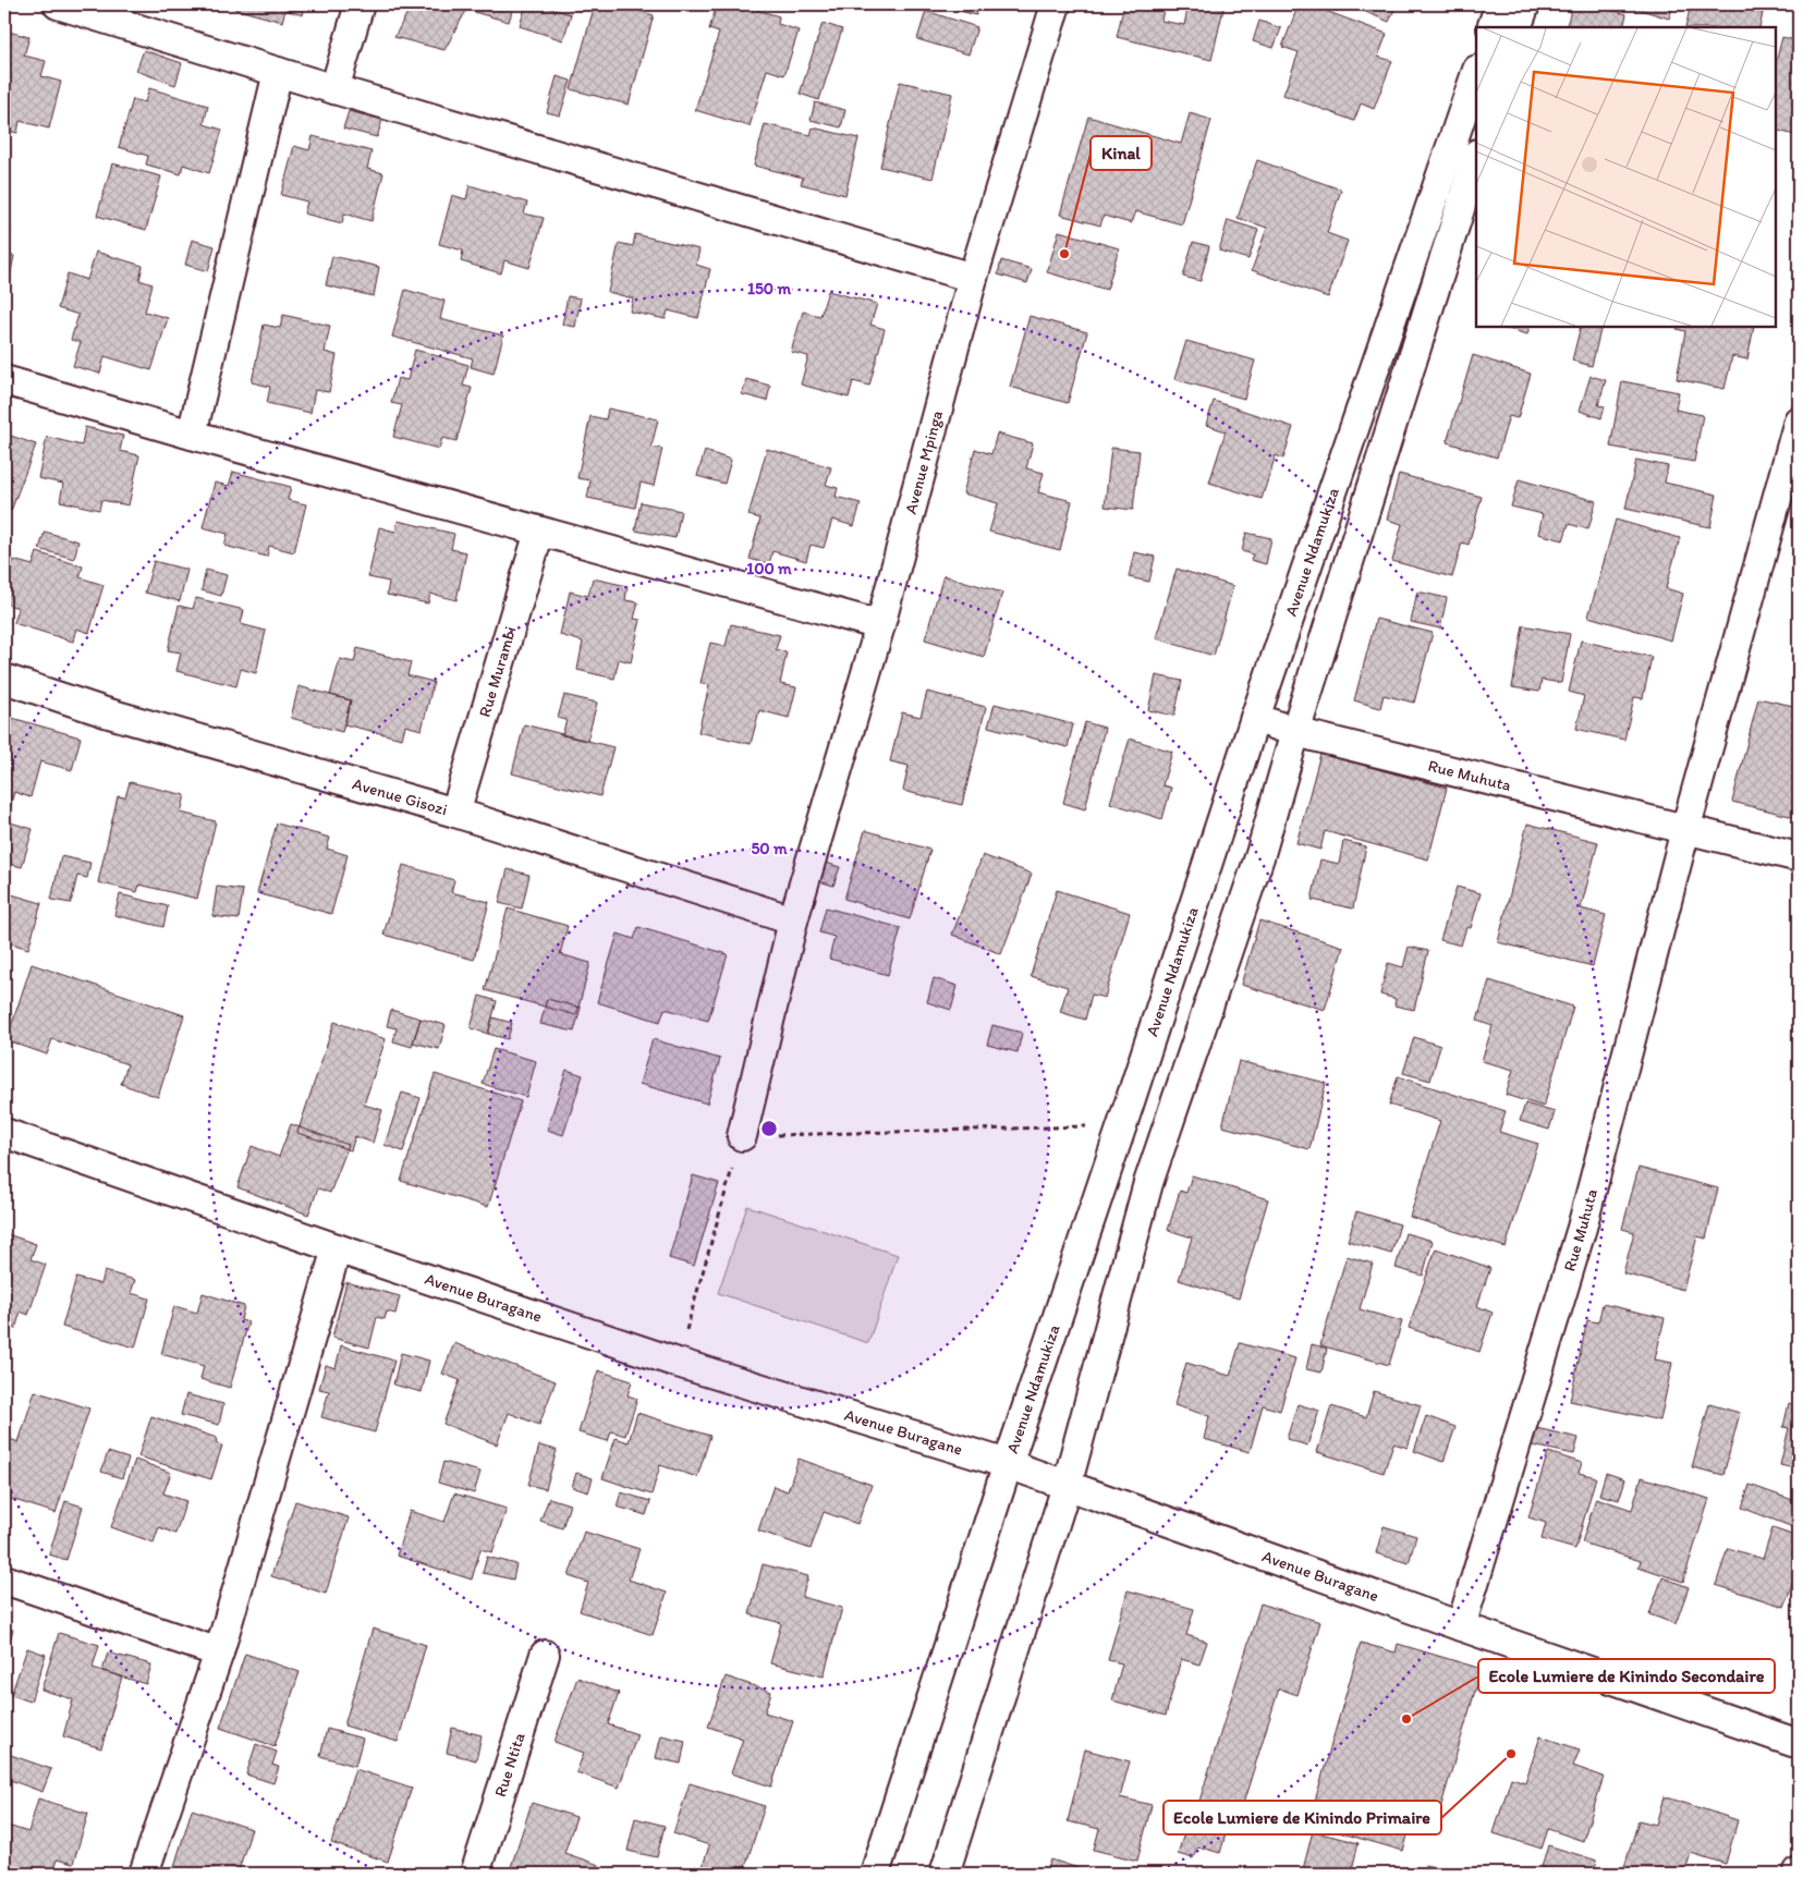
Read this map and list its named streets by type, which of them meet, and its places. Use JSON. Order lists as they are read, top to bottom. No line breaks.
{"streets":{"street":["Avenue Mpinga","Avenue Ndamukiza","Rue Murambi","Rue Muhuta","Avenue Gisozi","Avenue Buragane","Rue Ntita"]},"crossings":[["Avenue Mpinga","Avenue Gisozi"],["Avenue Ndamukiza","Rue Muhuta"],["Avenue Ndamukiza","Avenue Buragane"],["Rue Murambi","Avenue Gisozi"],["Rue Muhuta","Avenue Buragane"]],"places":["Kinal","Ecole Lumiere de Kinindo Secondaire","Ecole Lumiere de Kinindo Primaire"],"rings":["150 m","100 m","50 m"]}
